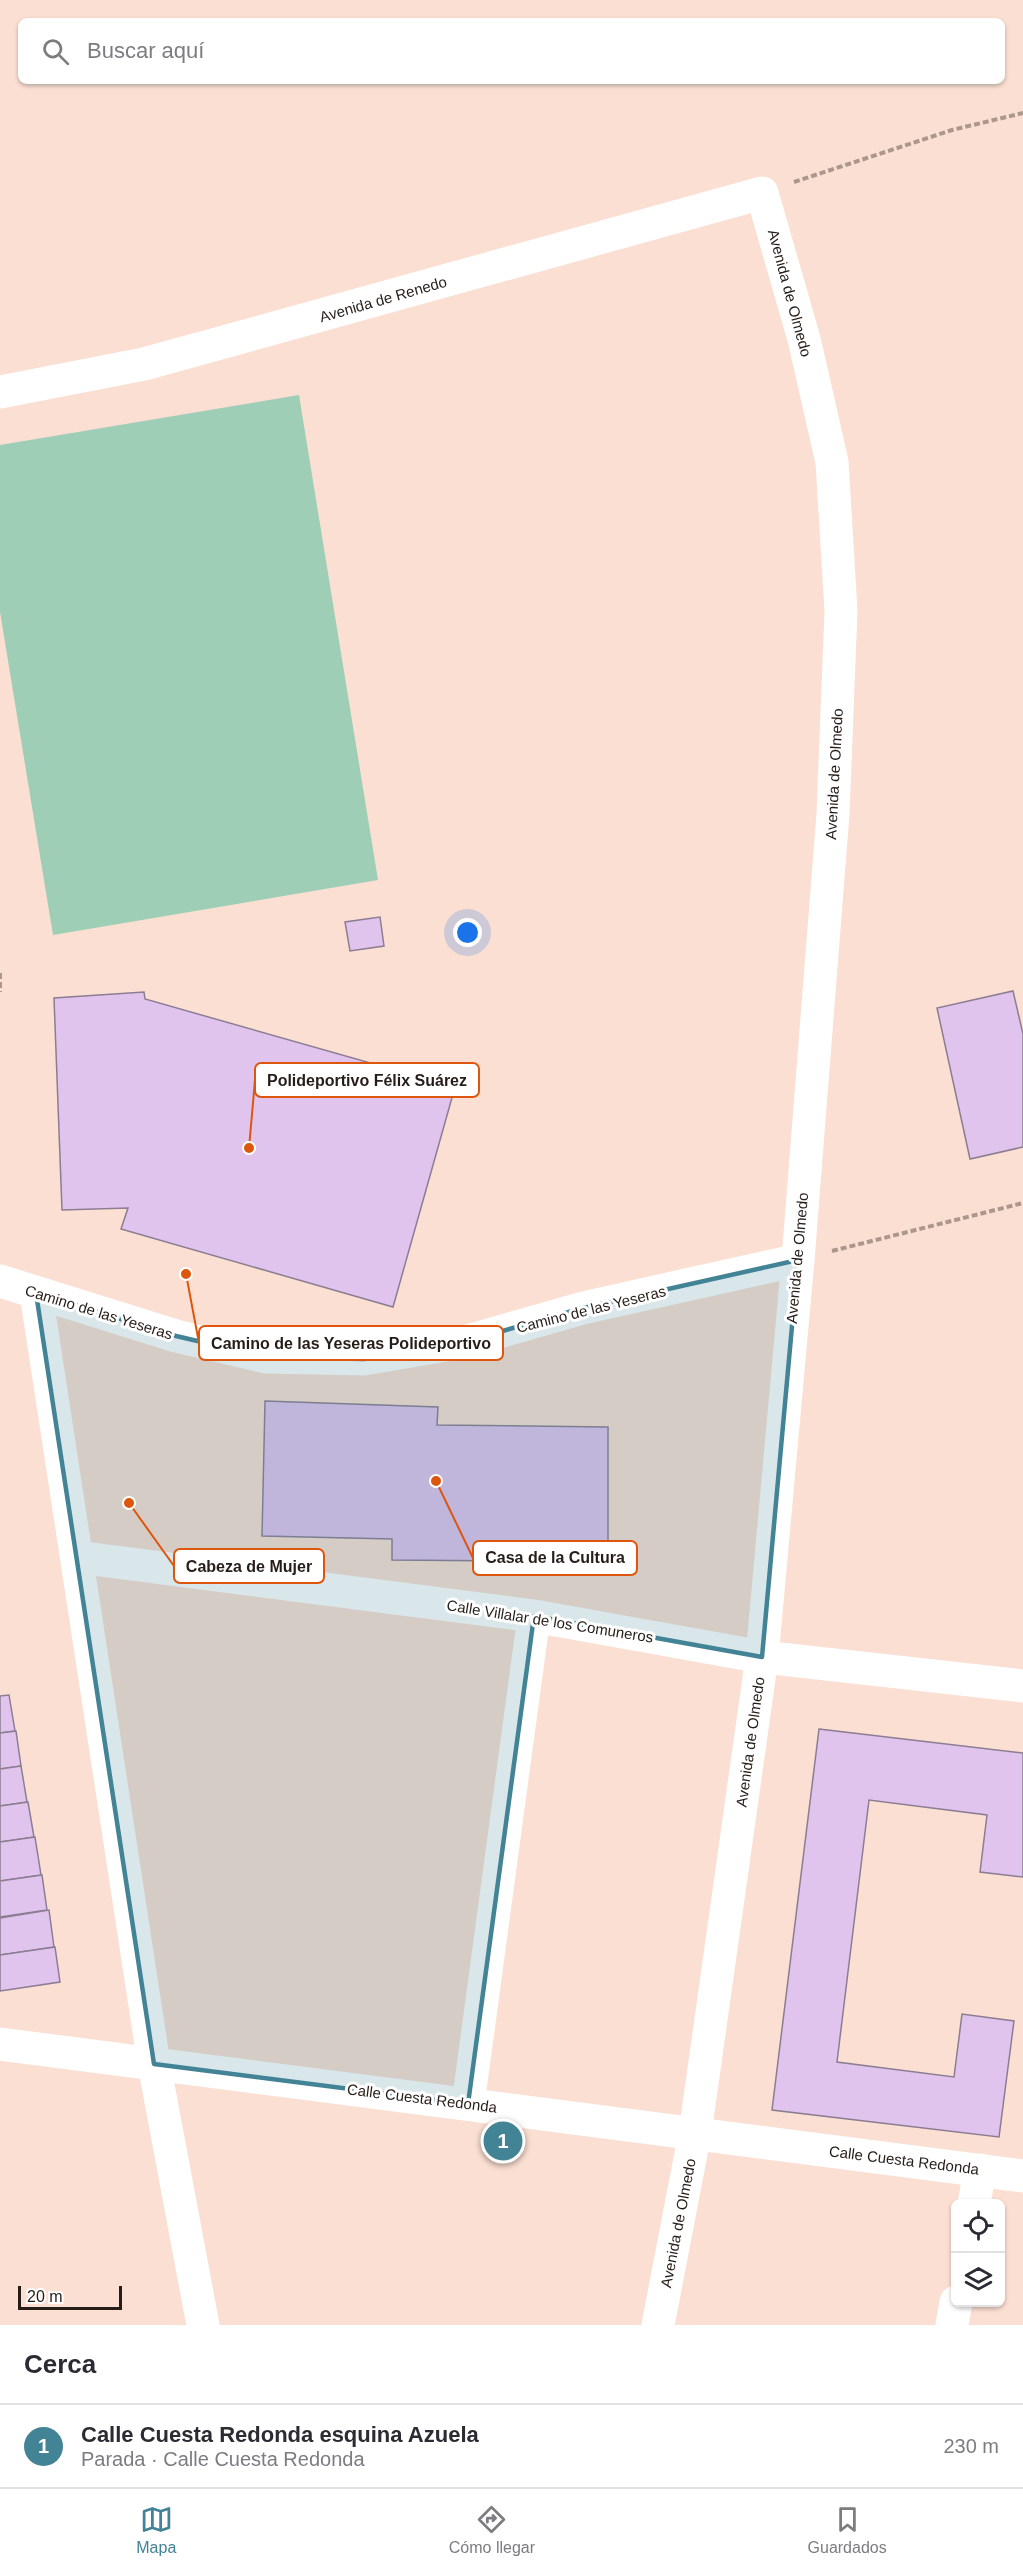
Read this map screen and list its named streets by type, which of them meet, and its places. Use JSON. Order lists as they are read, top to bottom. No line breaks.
{"streets":{"street":["Avenida de Olmedo","Avenida de Renedo","Camino de las Yeseras","Calle Villalar de los Comuneros","Calle Cuesta Redonda"]},"crossings":[["Avenida de Olmedo","Avenida de Renedo"],["Avenida de Olmedo","Camino de las Yeseras"],["Avenida de Olmedo","Calle Villalar de los Comuneros"],["Avenida de Olmedo","Calle Cuesta Redonda"]],"places":["Polideportivo Félix Suárez","Camino de las Yeseras Polideportivo","Casa de la Cultura","Cabeza de Mujer"],"scale_bar":"20 m","page":{"search":"Buscar aquí","pins":"1","scale":"20 m","heading":"Cerca","list":[{"mark":"1","name":"Calle Cuesta Redonda esquina Azuela","note":"Parada · Calle Cuesta Redonda","value":"230 m"}],"nav":["Mapa","Cómo llegar","Guardados"]}}
